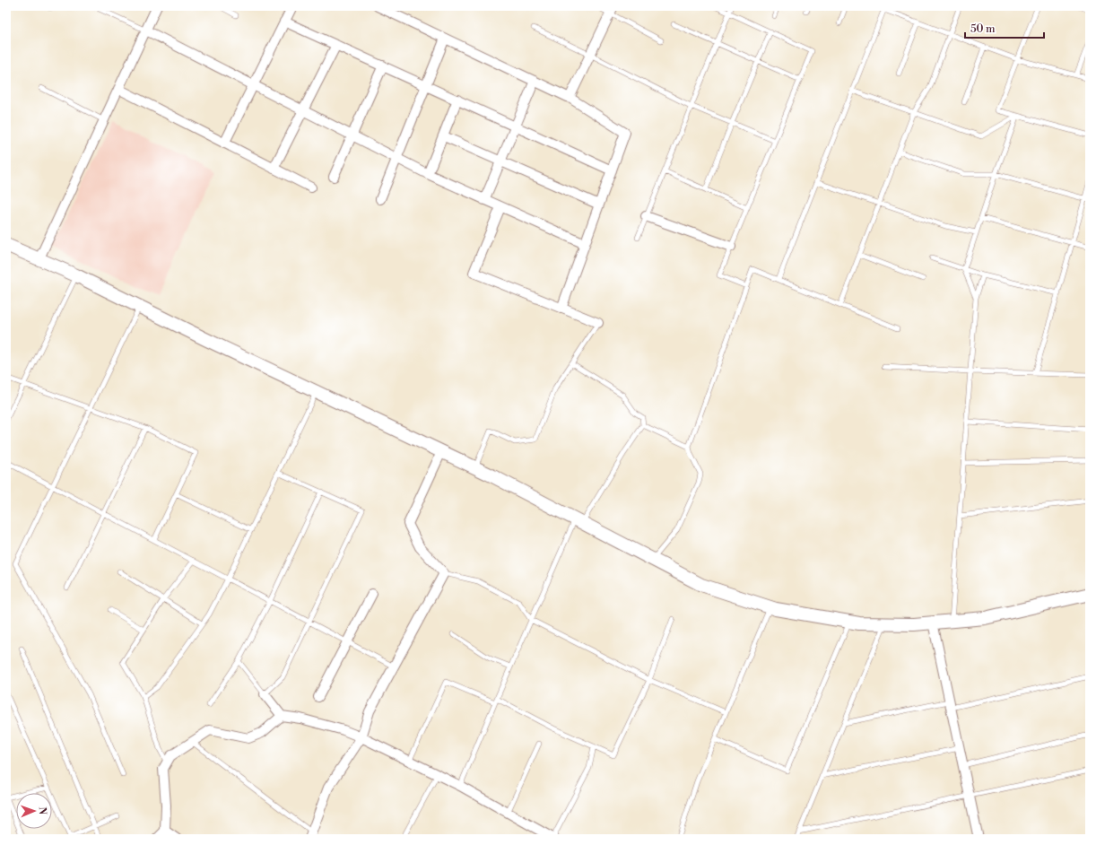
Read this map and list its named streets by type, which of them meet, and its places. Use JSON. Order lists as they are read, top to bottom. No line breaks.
{"scale_bar":"50 m","north":"right"}
